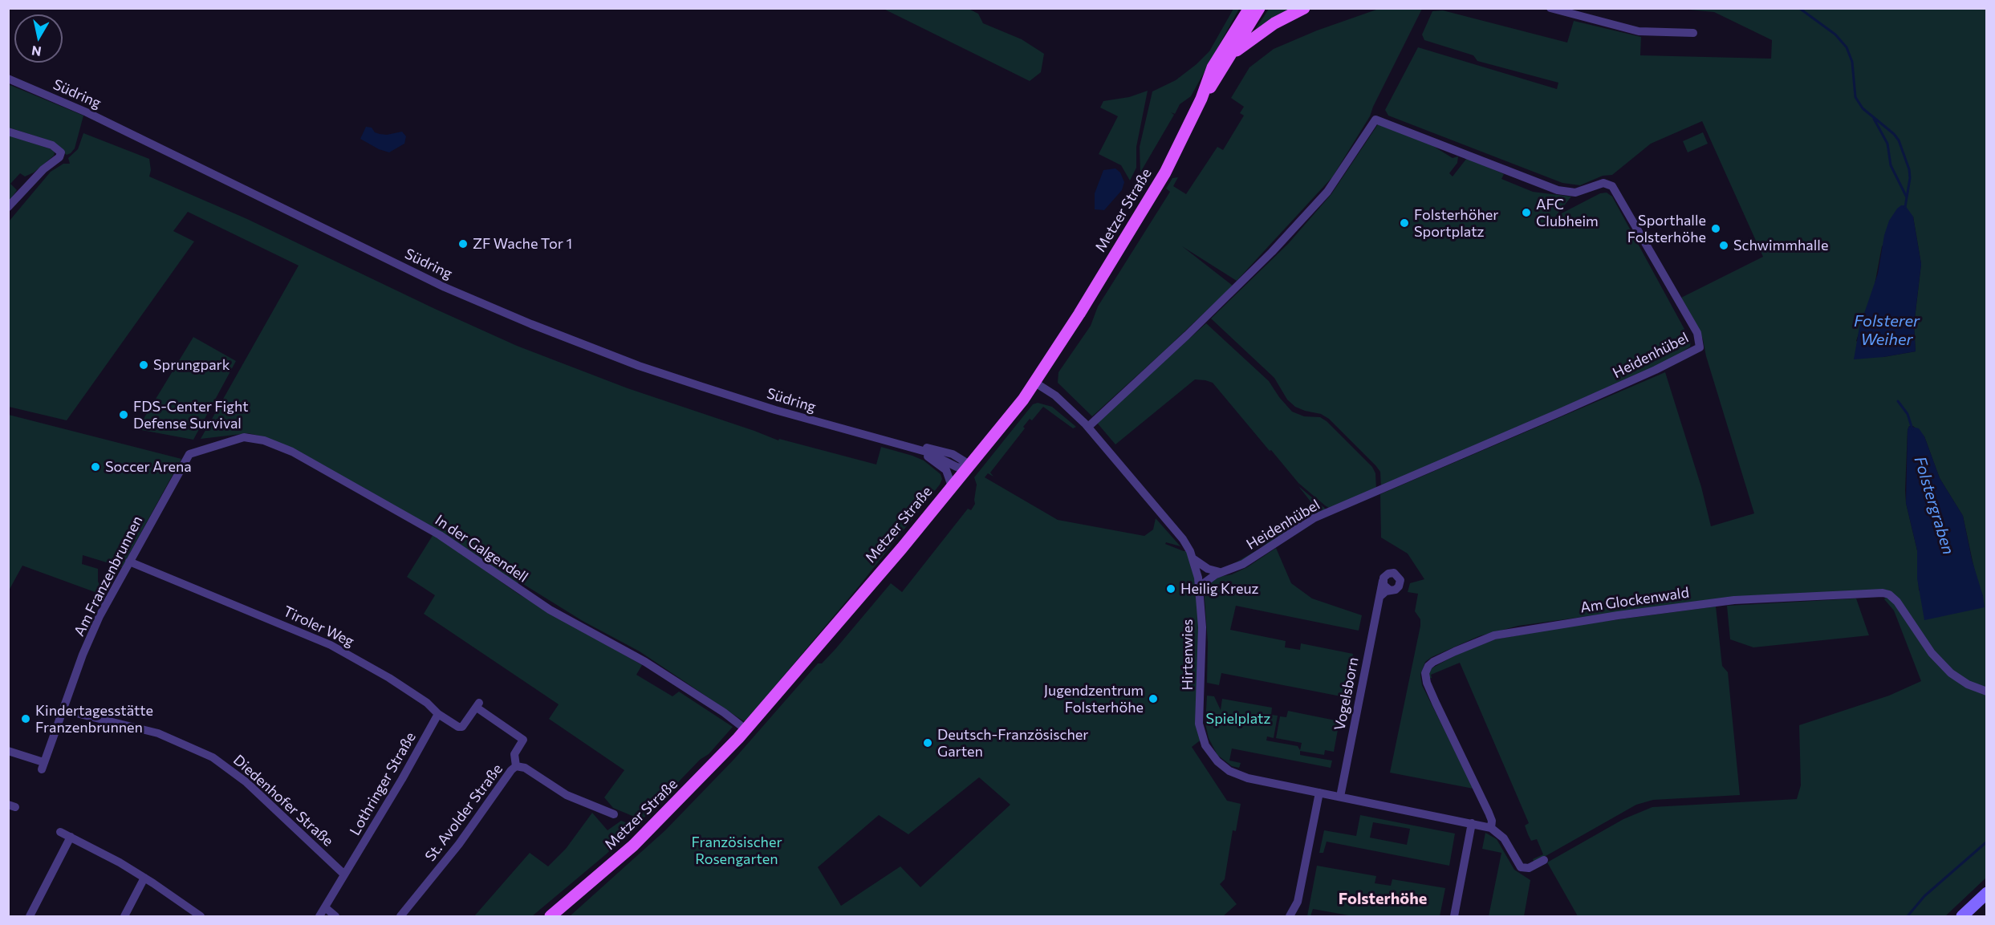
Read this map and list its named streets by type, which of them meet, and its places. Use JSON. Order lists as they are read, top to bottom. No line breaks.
{"streets":{"main road":["Metzer Straße"],"street":["Südring","Heidenhübel","In der Galgendell","Am Franzenbrunnen","Am Glockenwald","Tiroler Weg","Hirtenwies","Vogelsborn","Lothringer Straße","Diedenhofer Straße","St. Avolder Straße"]},"crossings":[["Südring","Metzer Straße"],["Metzer Straße","In der Galgendell"],["Metzer Straße","Hirtenwies"],["Heidenhübel","Hirtenwies"],["In der Galgendell","Am Franzenbrunnen"],["Am Franzenbrunnen","Tiroler Weg"],["Am Franzenbrunnen","Diedenhofer Straße"],["Am Glockenwald","Hirtenwies"],["Tiroler Weg","Lothringer Straße"],["Tiroler Weg","St. Avolder Straße"],["Hirtenwies","Vogelsborn"],["Lothringer Straße","Diedenhofer Straße"]],"districts":["Folsterhöhe"],"water":["Folsterer Weiher","Folstergraben"],"parks":["Spielplatz","Französischer Rosengarten"],"places":["AFC Clubheim","Folsterhöher Sportplatz","Sporthalle Folsterhöhe","ZF Wache Tor 1","Schwimmhalle","Sprungpark","FDS-Center Fight Defense Survival","Soccer Arena","Heilig Kreuz","Jugendzentrum Folsterhöhe","Kindertagesstätte Franzenbrunnen","Deutsch-Französischer Garten"],"north":"bottom"}
